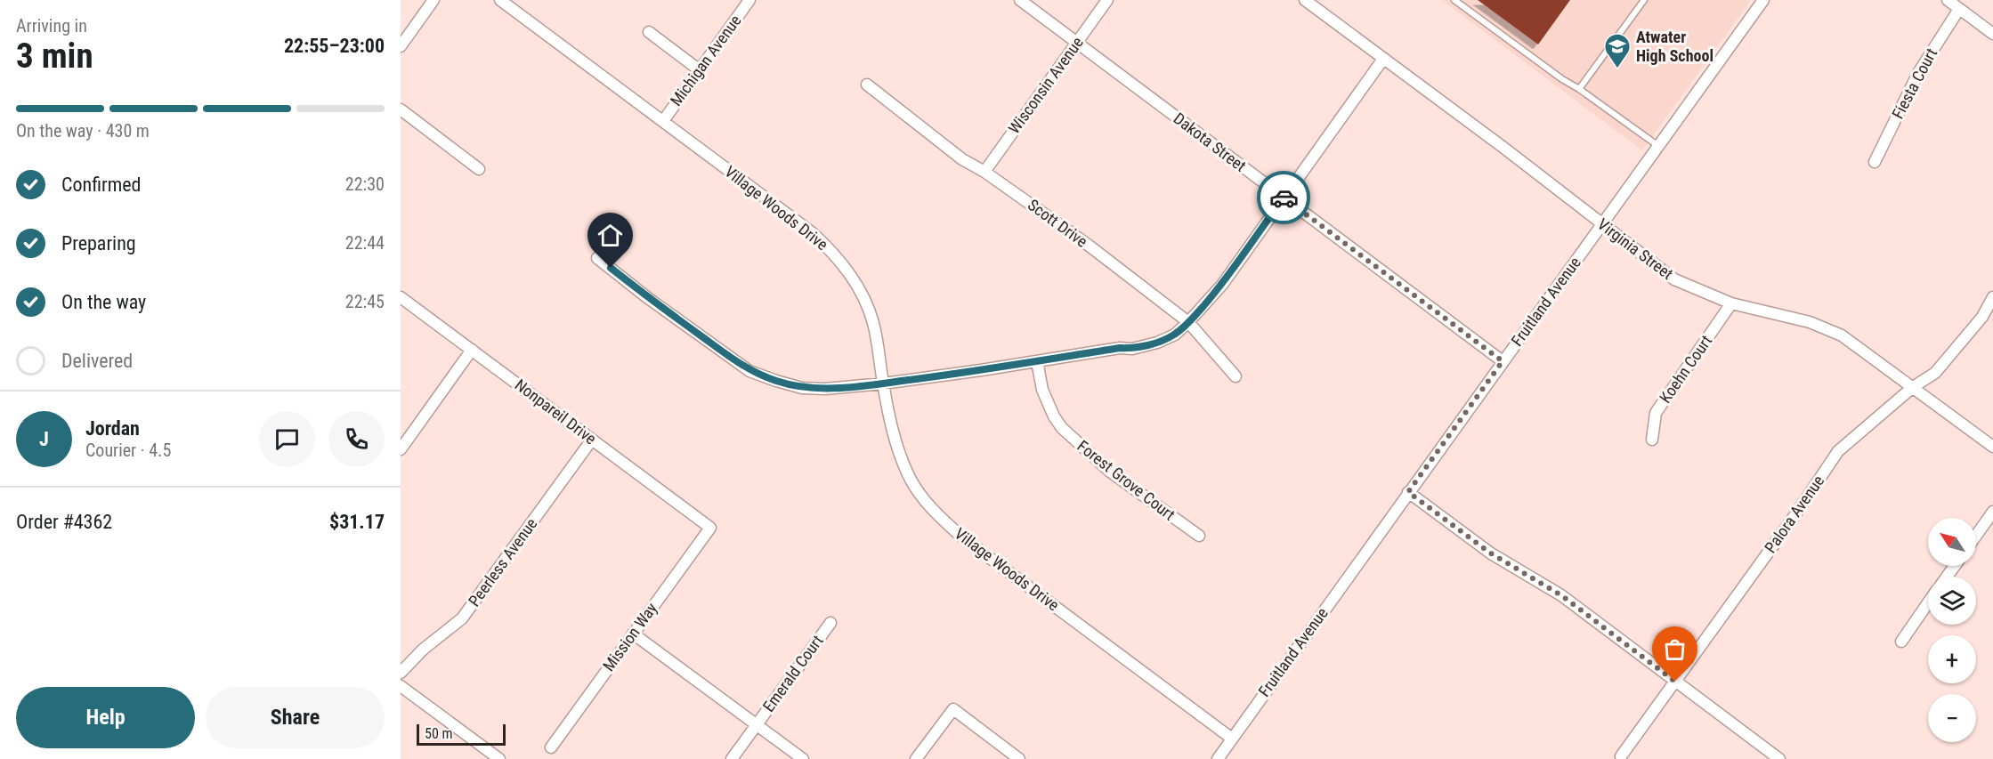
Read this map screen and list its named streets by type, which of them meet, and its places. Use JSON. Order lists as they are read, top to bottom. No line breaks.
{"streets":{"street":["Michigan Avenue","Fiesta Court","Wisconsin Avenue","Dakota Street","Village Woods Drive","Scott Drive","Virginia Street","Fruitland Avenue","Koehn Court","Nonpareil Drive","Forest Grove Court","Palora Avenue","Peerless Avenue","Mission Way","Emerald Court"]},"crossings":[["Michigan Avenue","Village Woods Drive"],["Wisconsin Avenue","Dakota Street"],["Wisconsin Avenue","Scott Drive"],["Dakota Street","Fruitland Avenue"],["Village Woods Drive","Fruitland Avenue"],["Virginia Street","Fruitland Avenue"],["Virginia Street","Koehn Court"],["Virginia Street","Palora Avenue"],["Nonpareil Drive","Peerless Avenue"],["Nonpareil Drive","Mission Way"]],"places":{"school or university":["Atwater High School"]},"scale_bar":"50 m","north":"top left","page":{"heading":["3 min","Arriving in","22:55–23:00"],"panel":["Jordan","Courier · 4.5","Order #4362","$31.17"],"bar":"On the way · 430 m","list":[["Confirmed","22:30"],["Preparing","22:44"],["On the way","22:45"],"Delivered"],"round":"J","map_buttons":["+","−"],"buttons":["Help","Share"],"scale":"50 m"}}
